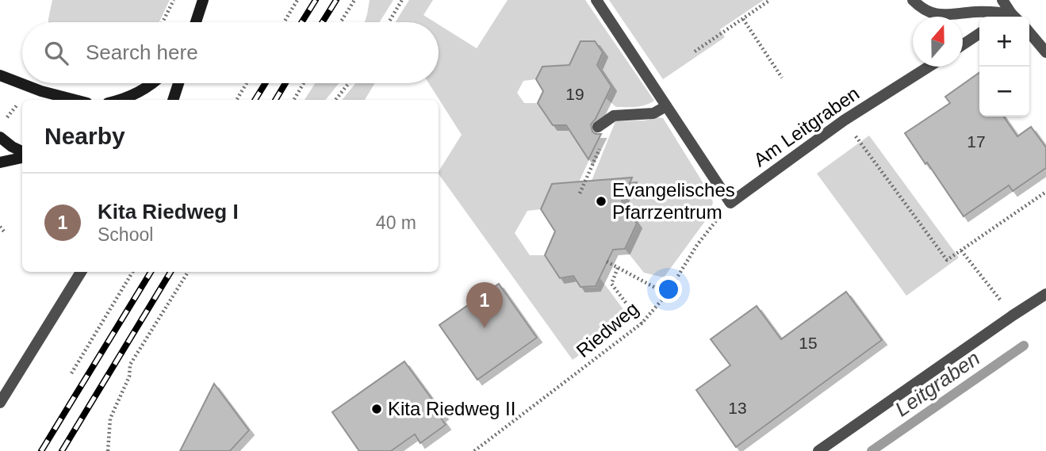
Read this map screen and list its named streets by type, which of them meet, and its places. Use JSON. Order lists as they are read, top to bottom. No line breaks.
{"streets":{"street":["Am Leitgraben"],"path":["Riedweg"]},"crossings":[["Am Leitgraben","Riedweg"]],"water":["Leitgraben"],"places":["Evangelisches Pfarrzentrum","Kita Riedweg II"],"house_numbers":["19","17","15","13"],"north":"top","page":{"map_buttons":["+","−"],"search":"Search here","heading":"Nearby","list":[{"mark":"1","name":"Kita Riedweg I","note":"School","value":"40 m"}],"pins":"1"}}
